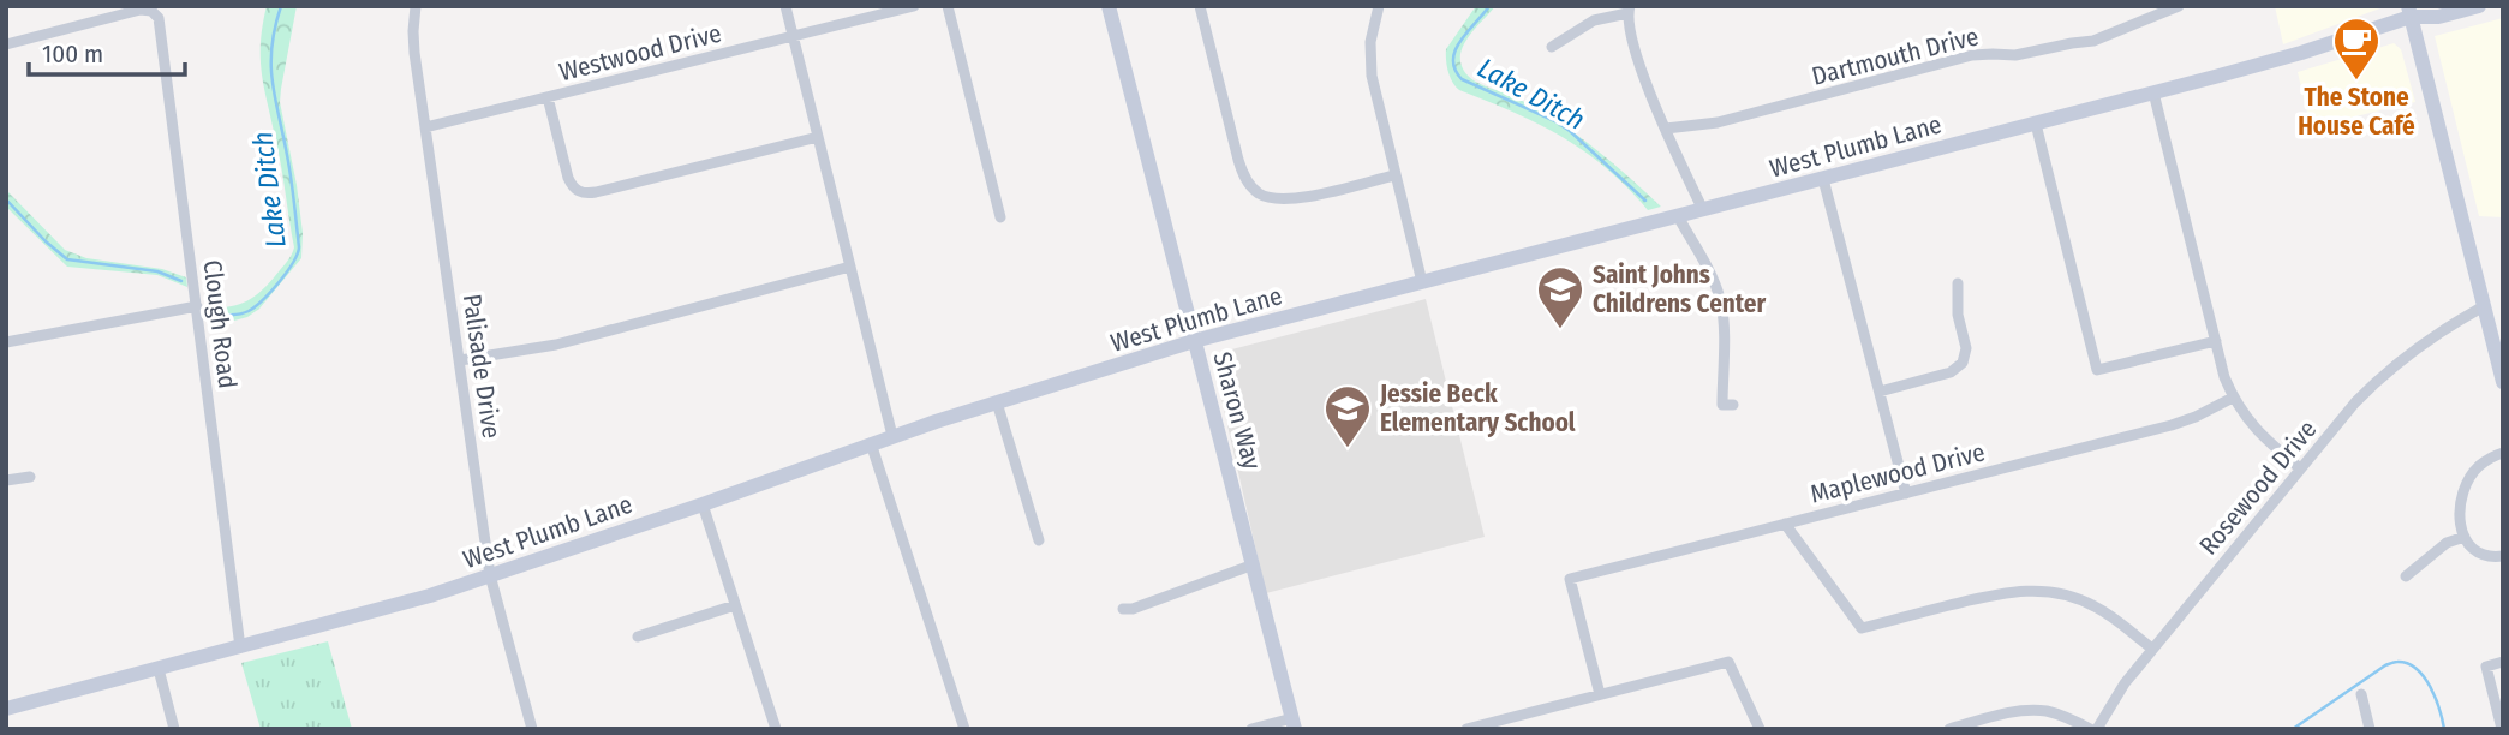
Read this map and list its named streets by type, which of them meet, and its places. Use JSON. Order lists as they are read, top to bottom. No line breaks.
{"streets":{"main road":["West Plumb Lane","Sharon Way"],"street":["Westwood Drive","Dartmouth Drive","Clough Road","Palisade Drive","Maplewood Drive","Rosewood Drive"]},"crossings":[["Westwood Drive","Palisade Drive"],["West Plumb Lane","Clough Road"],["West Plumb Lane","Palisade Drive"],["West Plumb Lane","Sharon Way"]],"water":["Lake Ditch"],"places":{"cafe":["The Stone House Café"],"school or university":["Saint Johns Childrens Center","Jessie Beck Elementary School"]},"scale_bar":"100 m"}
